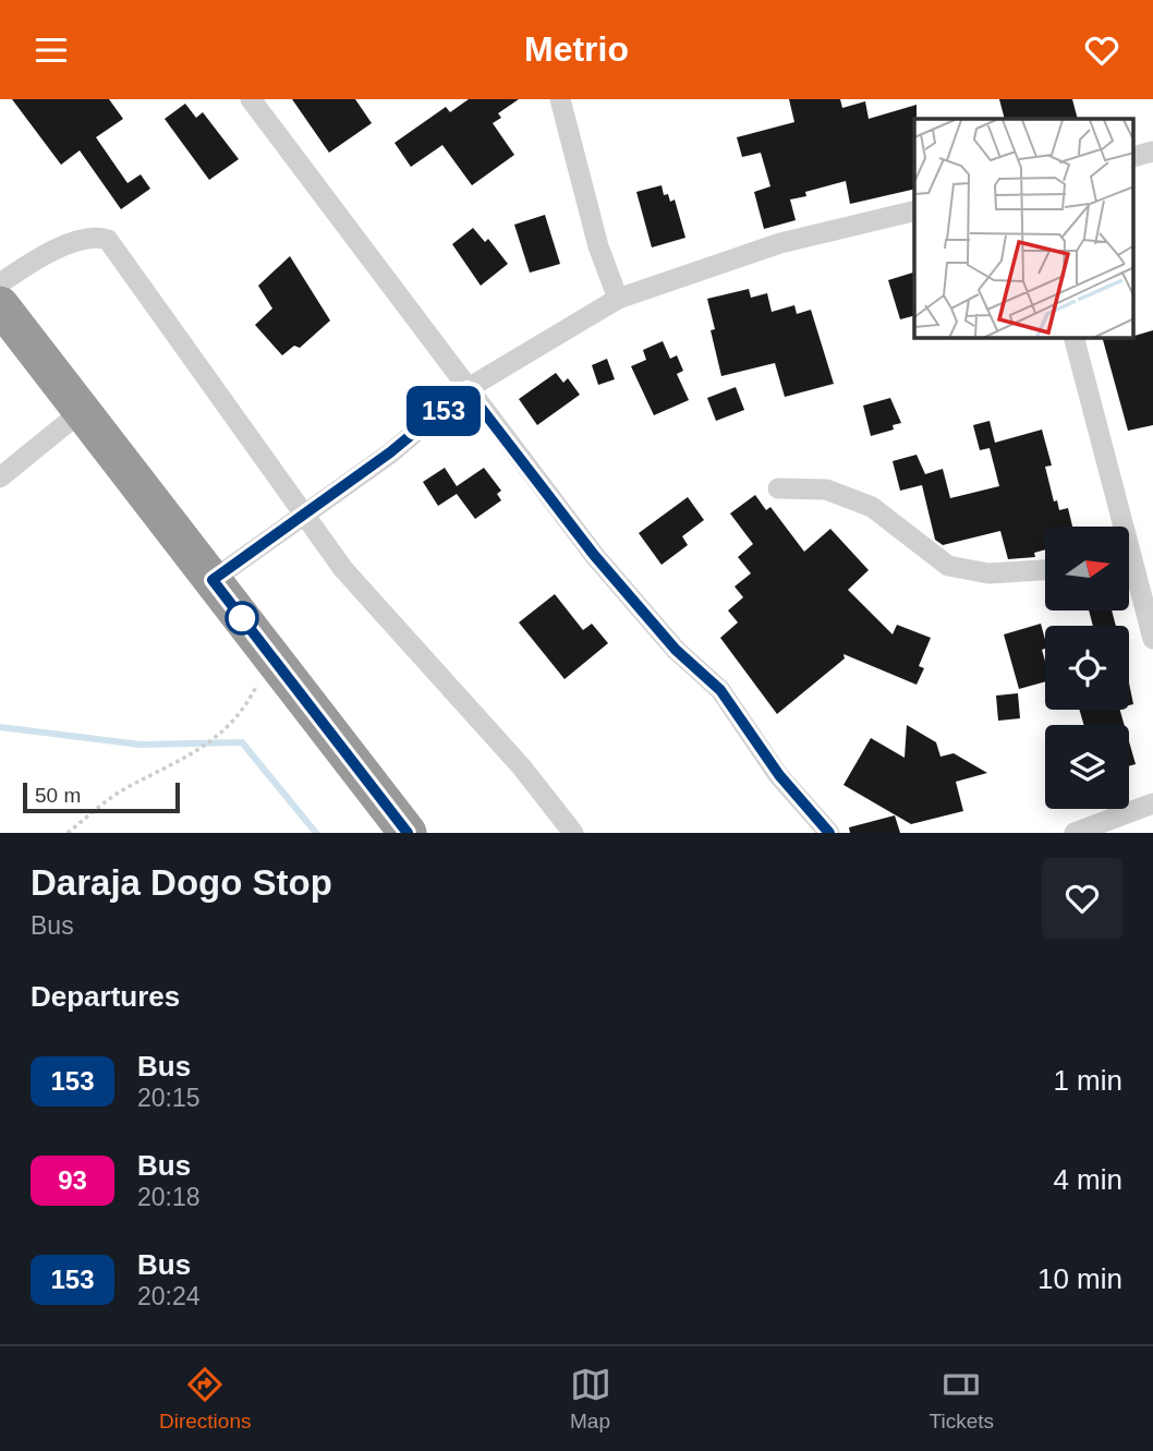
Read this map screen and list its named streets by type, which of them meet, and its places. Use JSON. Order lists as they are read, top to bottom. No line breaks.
{"lines":["bus line 153"],"scale_bar":"50 m","north":"right","page":{"header":"Metrio","on_map":"153","scale":"50 m","heading":[["Daraja Dogo Stop","Bus"],"Departures"],"list":[{"mark":"153","name":"Bus","note":"20:15","value":"1 min"},{"mark":"93","name":"Bus","note":"20:18","value":"4 min"},{"mark":"153","name":"Bus","note":"20:24","value":"10 min"}],"tabs":["Directions","Map","Tickets"]}}
